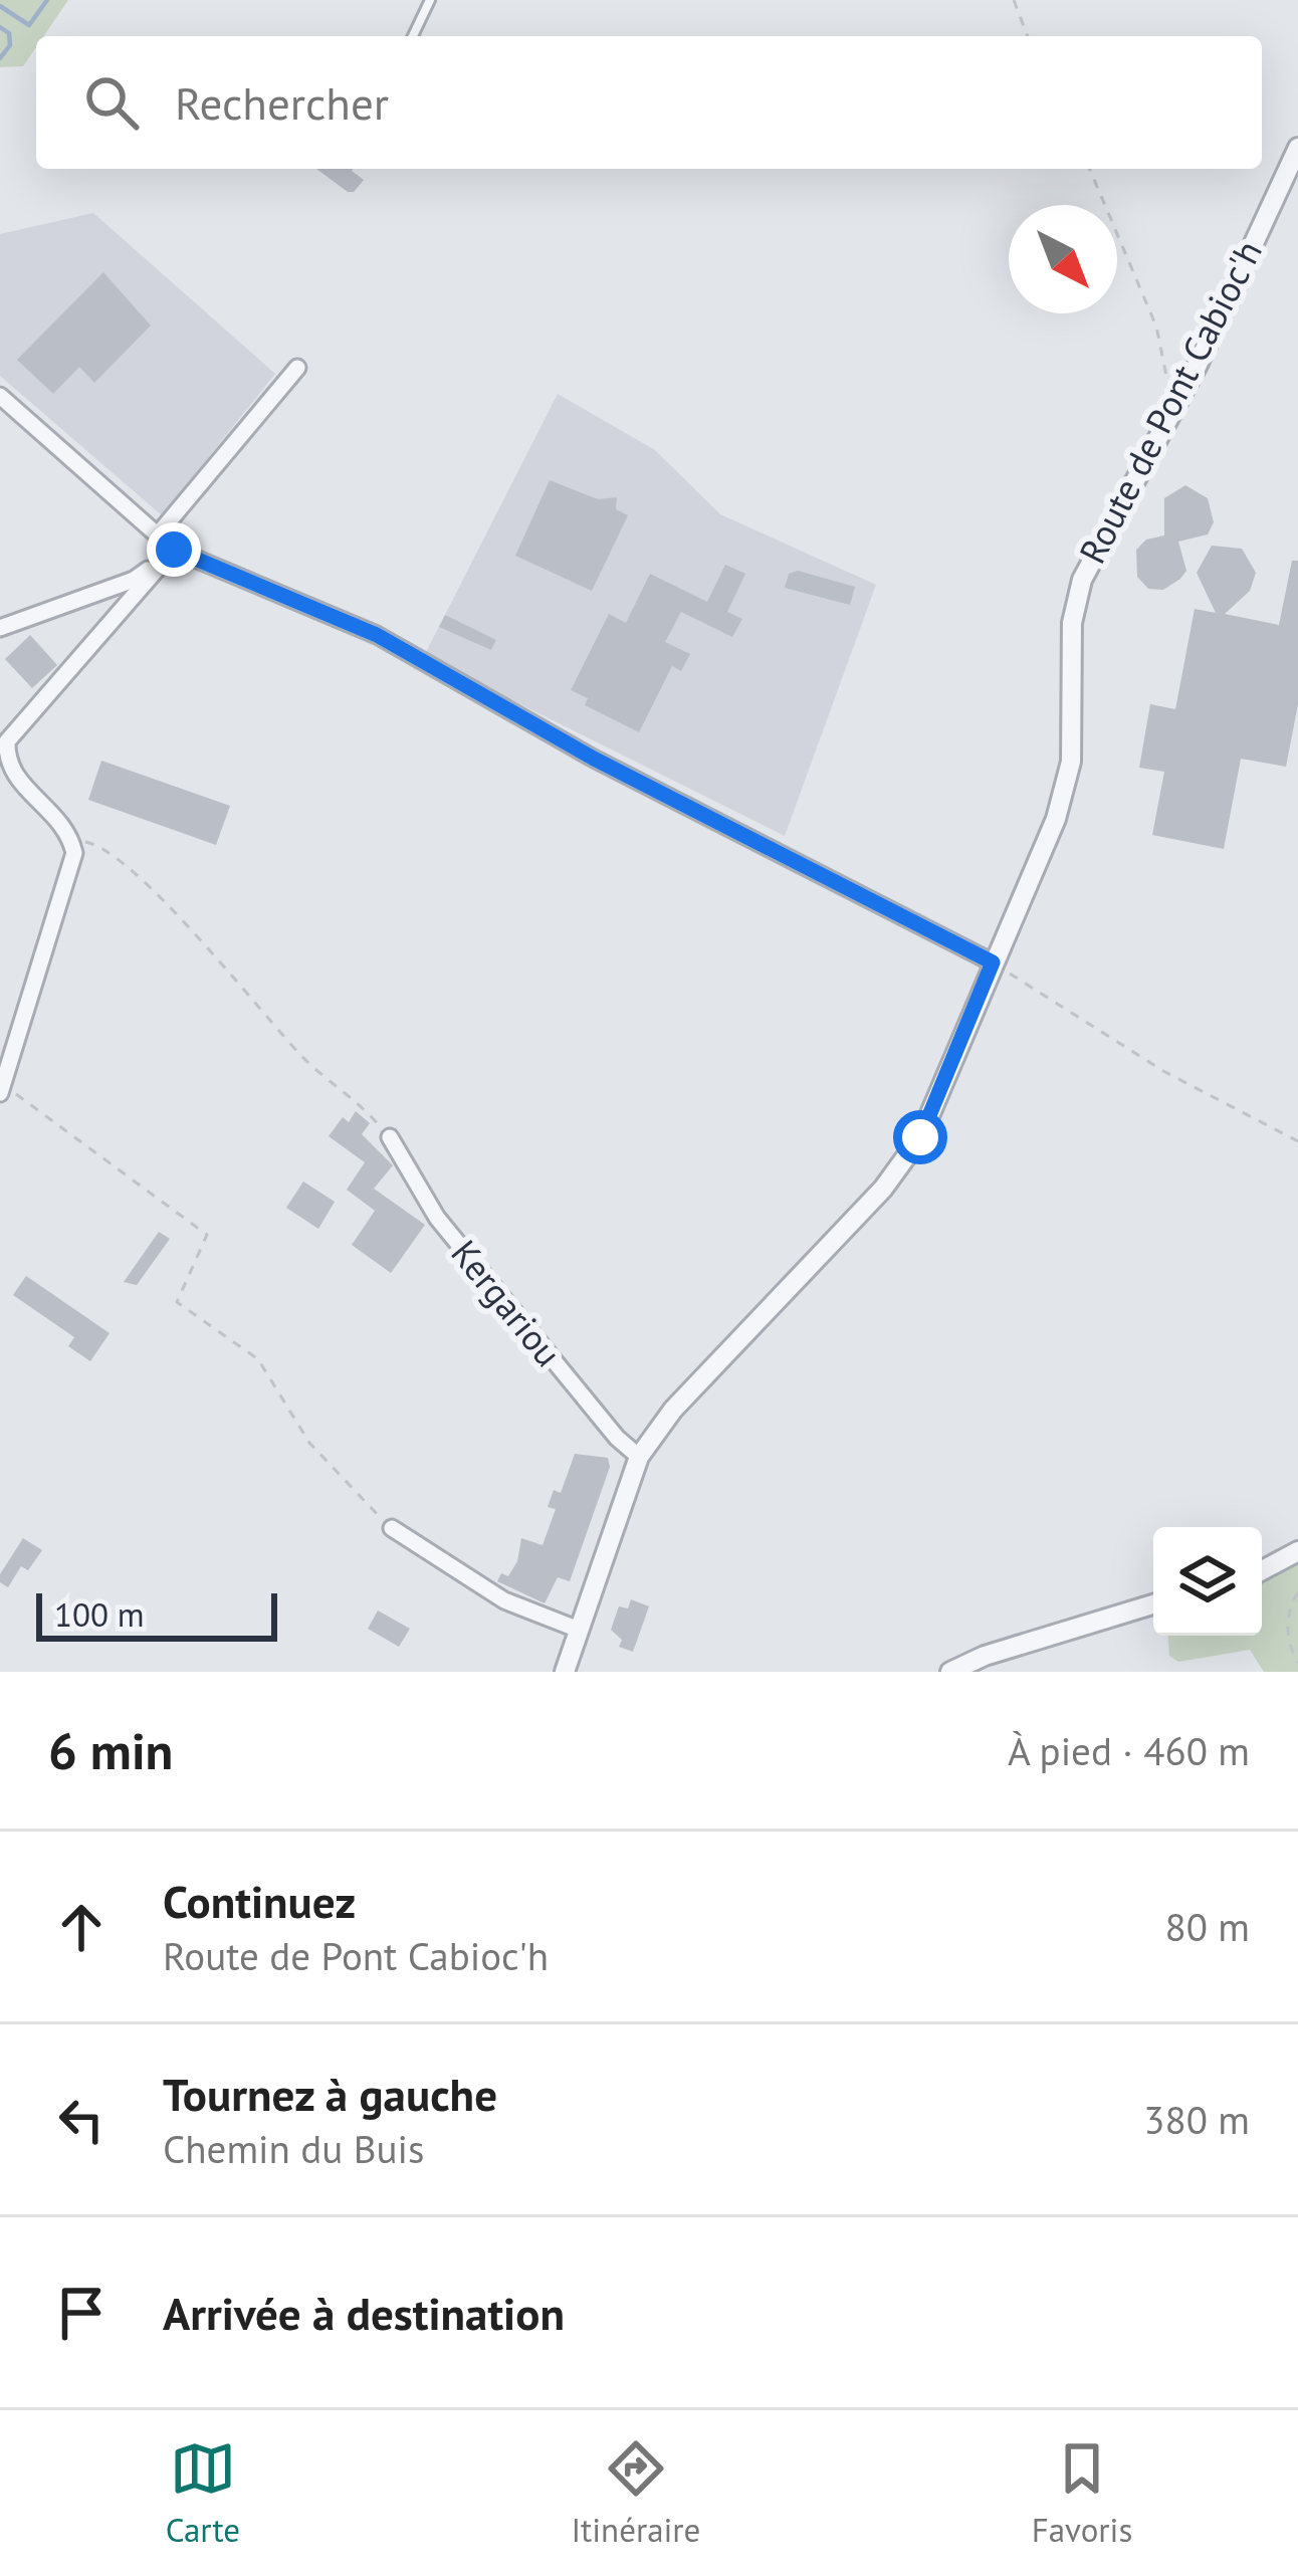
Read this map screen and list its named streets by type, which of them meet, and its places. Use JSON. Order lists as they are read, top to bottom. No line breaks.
{"streets":{"street":["Route de Pont Cabioc'h","Kergariou"]},"crossings":[["Route de Pont Cabioc'h","Kergariou"]],"scale_bar":"100 m","north":"bottom right","page":{"search":"Rechercher","scale":"100 m","heading":["6 min","À pied · 460 m"],"list":[["Continuez","Route de Pont Cabioc'h","80 m"],["Tournez à gauche","Chemin du Buis","380 m"],"Arrivée à destination"],"nav":["Carte","Itinéraire","Favoris"]}}
